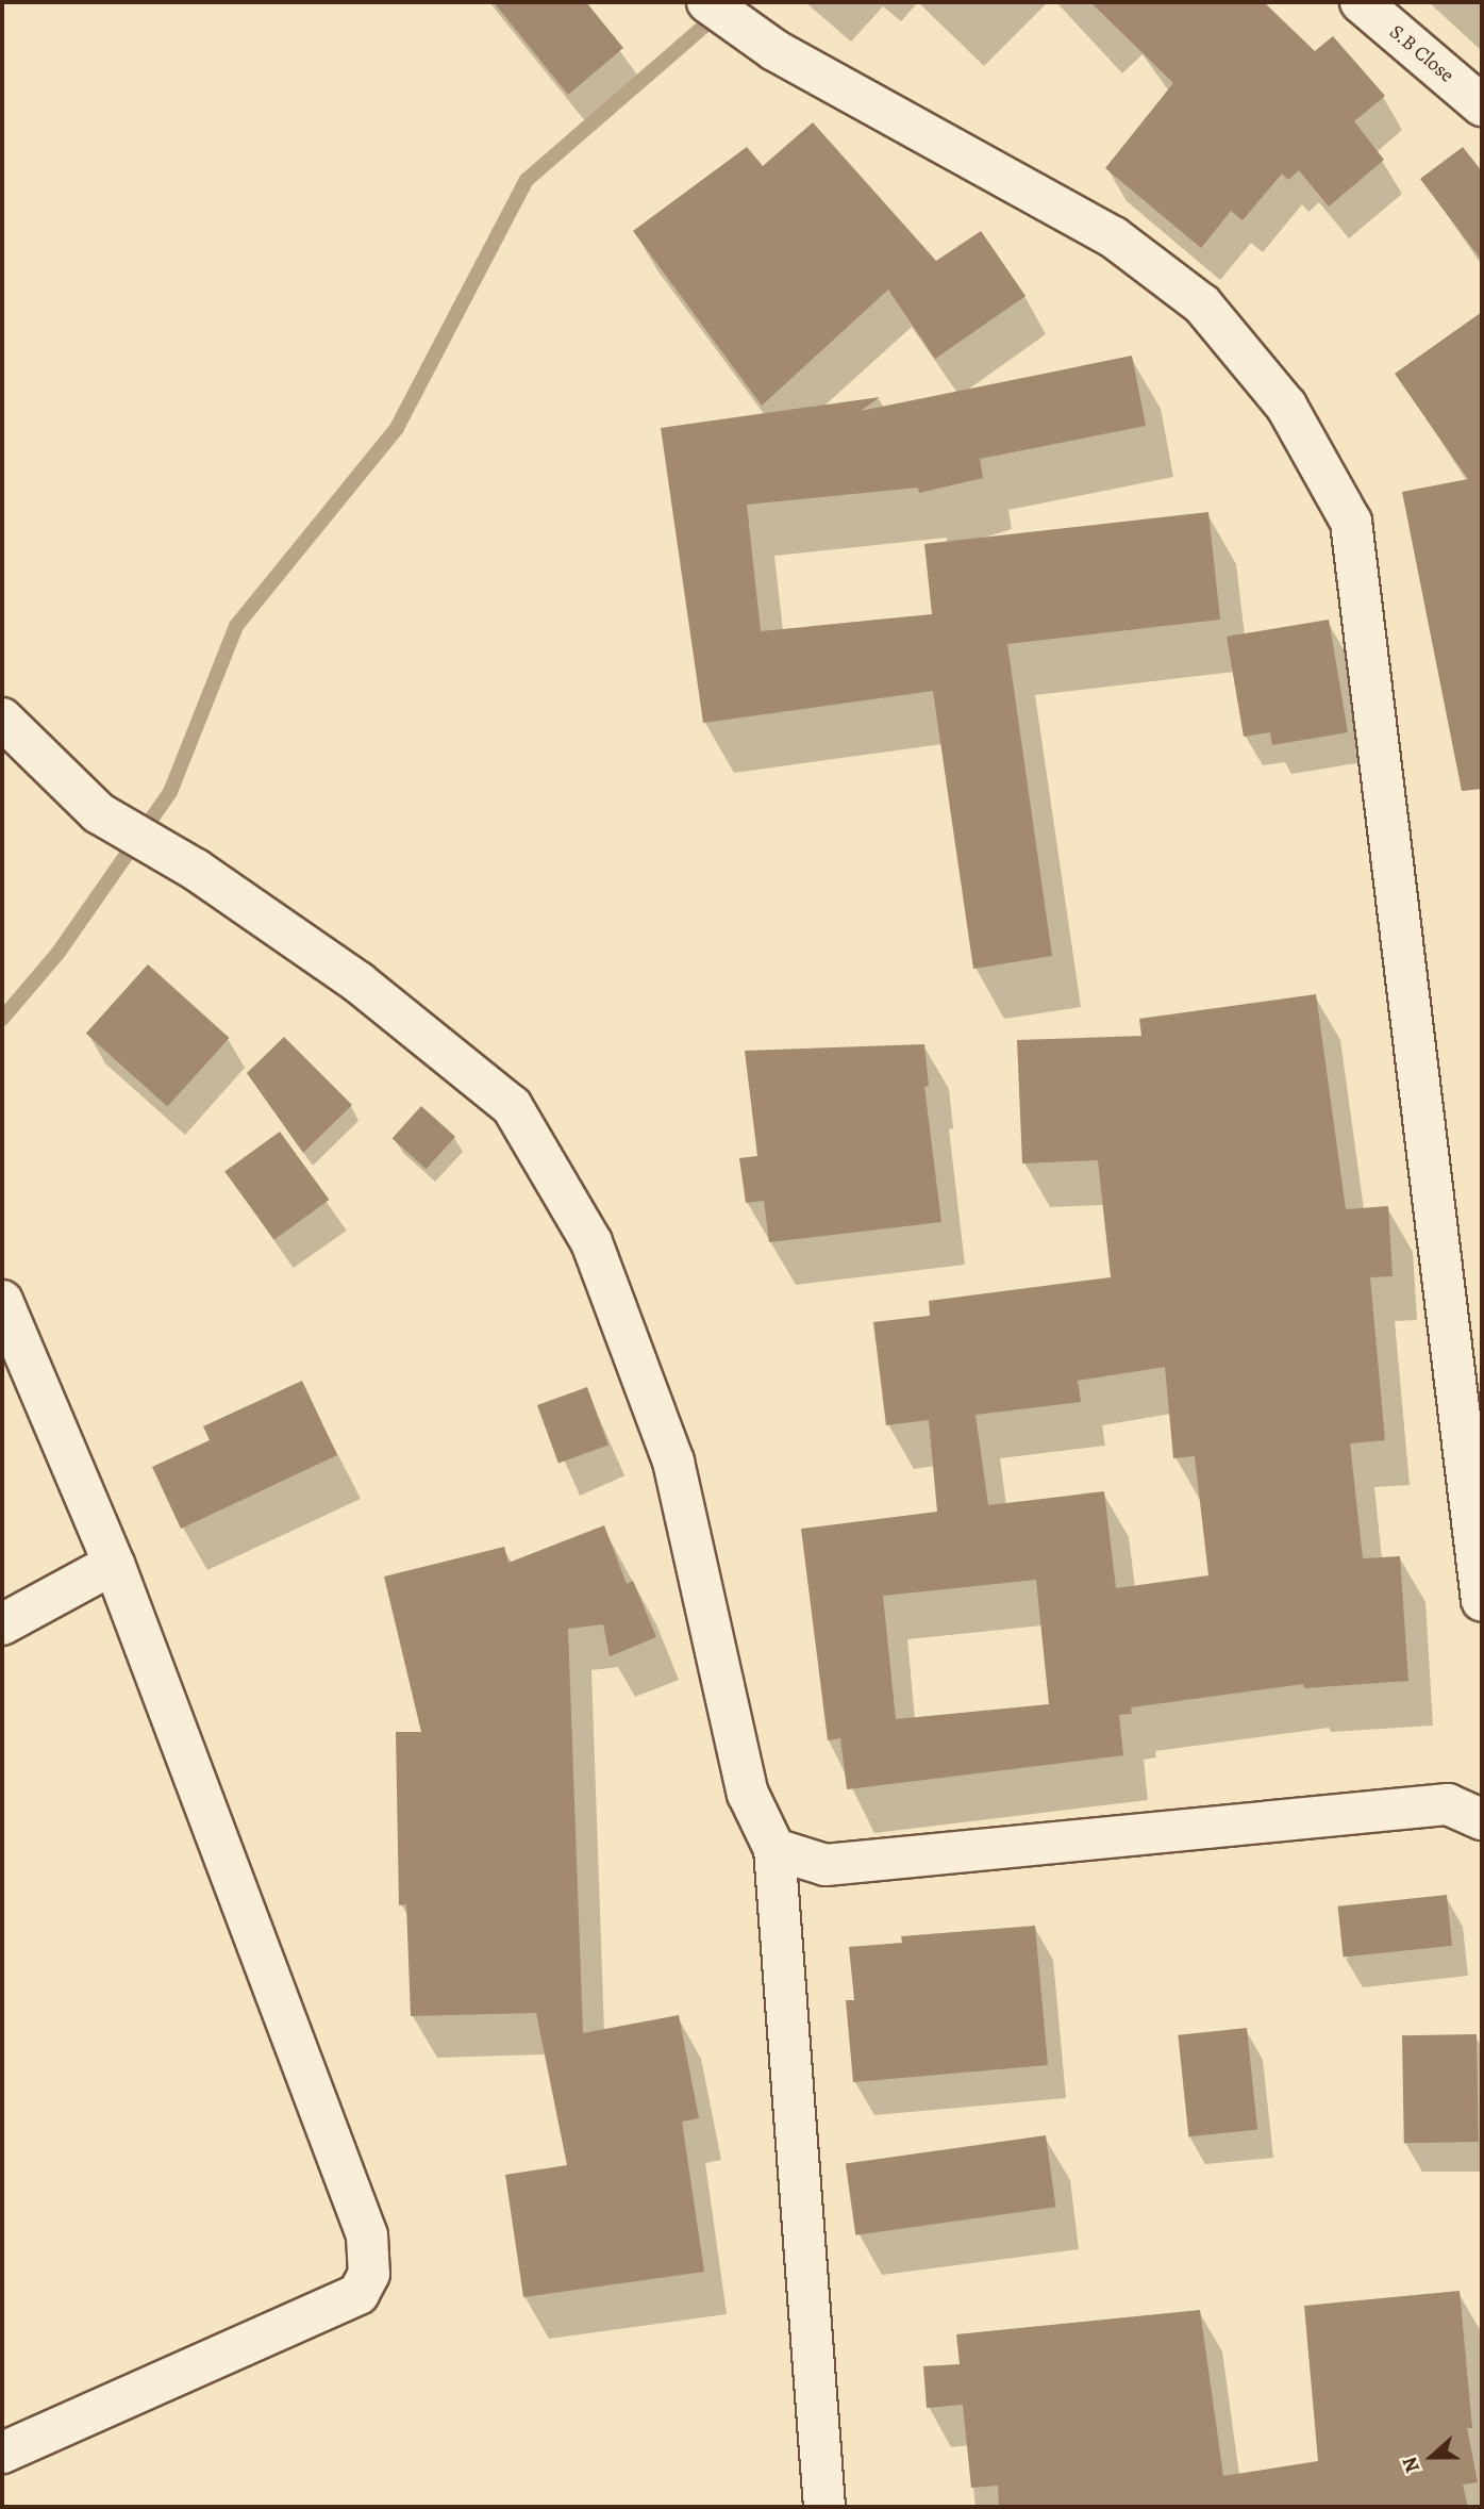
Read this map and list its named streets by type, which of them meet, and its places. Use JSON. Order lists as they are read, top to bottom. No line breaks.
{"streets":{"street":["S.B Close"]},"north":"left"}
